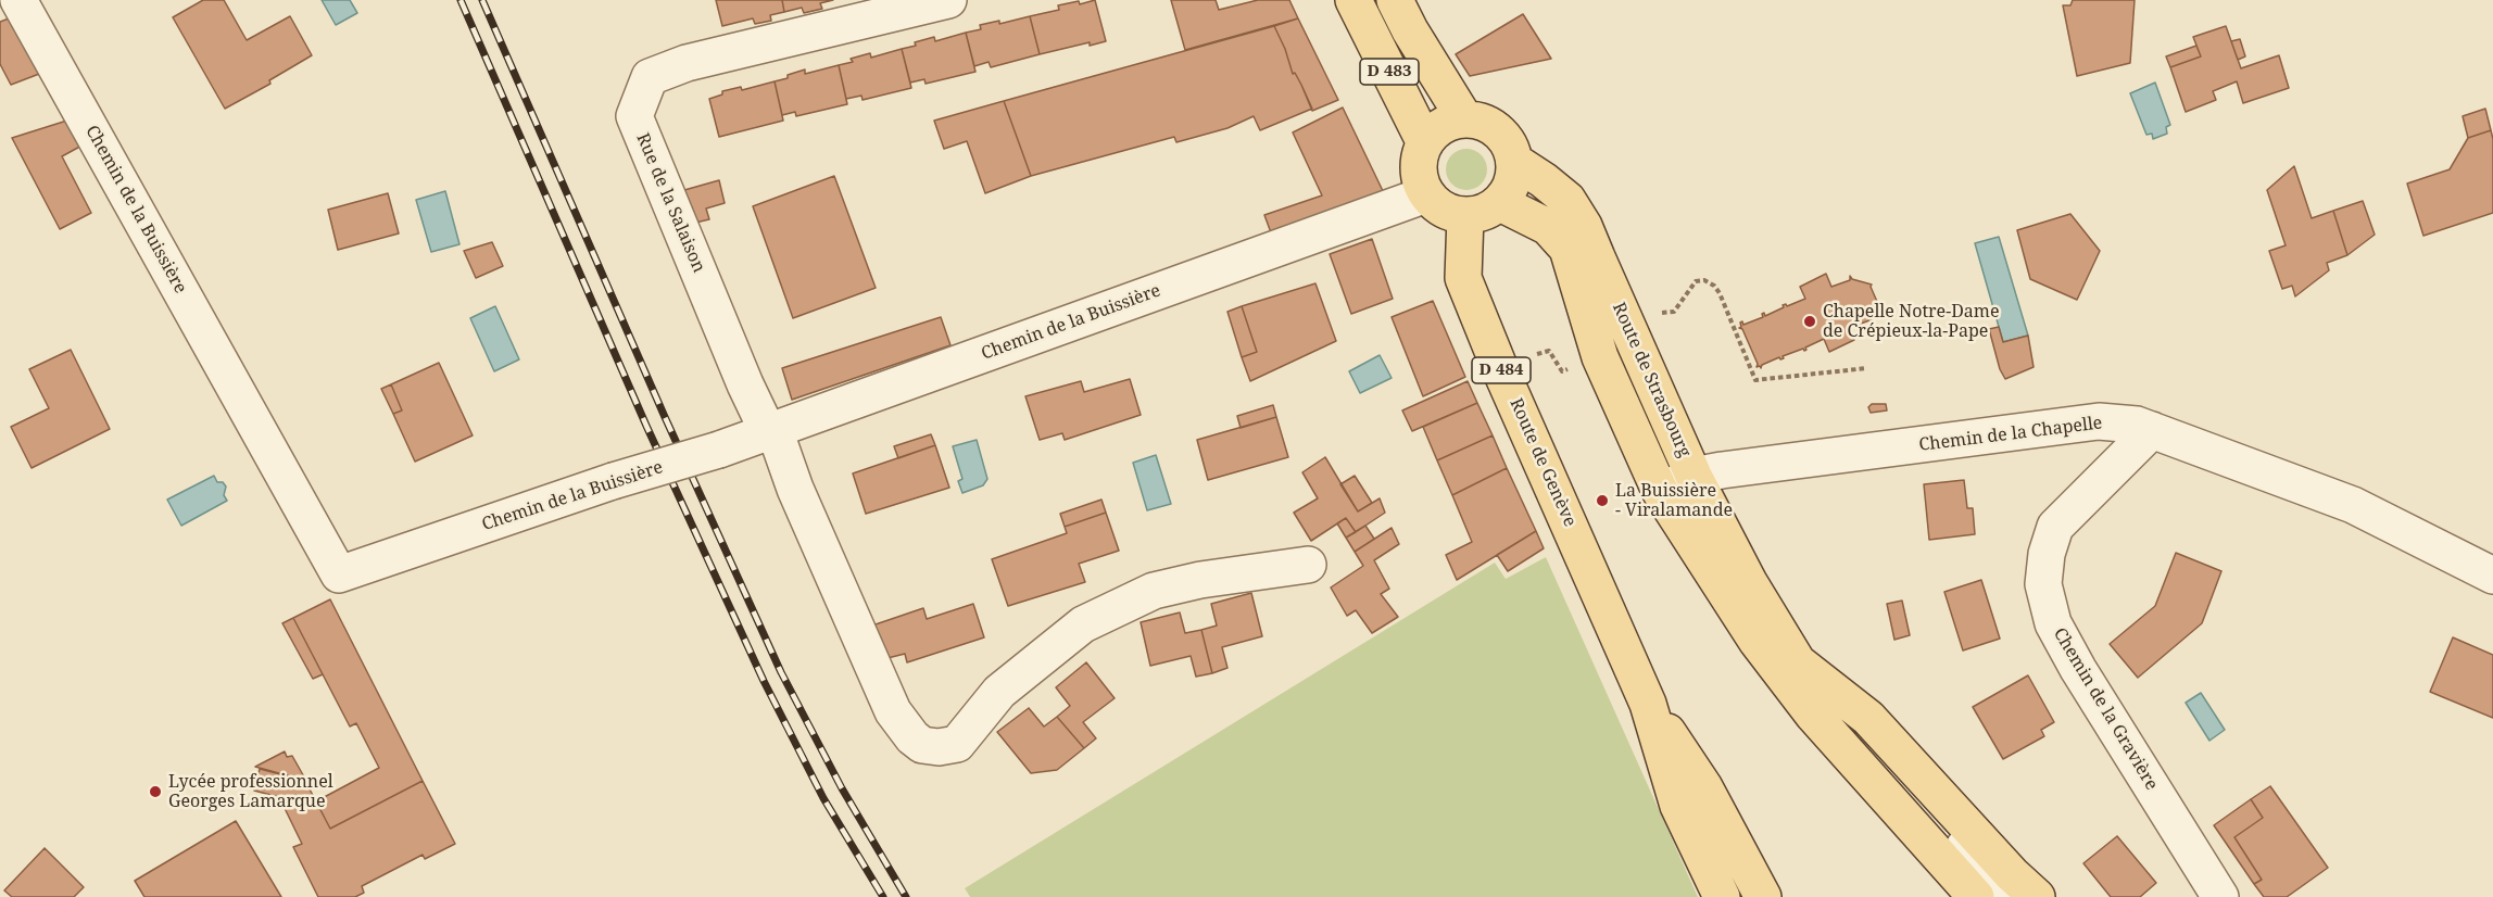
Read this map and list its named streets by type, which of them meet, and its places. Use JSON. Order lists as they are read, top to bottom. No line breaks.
{"streets":{"main road":["D 483","D 484","Route de Strasbourg","Route de Genève"],"street":["Rue de la Salaison","Chemin de la Buissière","Chemin de la Chapelle","Chemin de la Gravière"]},"crossings":[["D 483","Chemin de la Buissière"],["D 483","Route de Strasbourg"],["D 483","Route de Genève"],["Rue de la Salaison","Chemin de la Buissière"],["Chemin de la Buissière","Route de Strasbourg"],["Chemin de la Buissière","Route de Genève"],["Route de Strasbourg","Chemin de la Chapelle"],["Route de Strasbourg","Route de Genève"],["Chemin de la Chapelle","Chemin de la Gravière"]],"places":["Chapelle Notre-Dame de Crépieux-la-Pape","La Buissière - Viralamande","Lycée professionnel Georges Lamarque"]}
